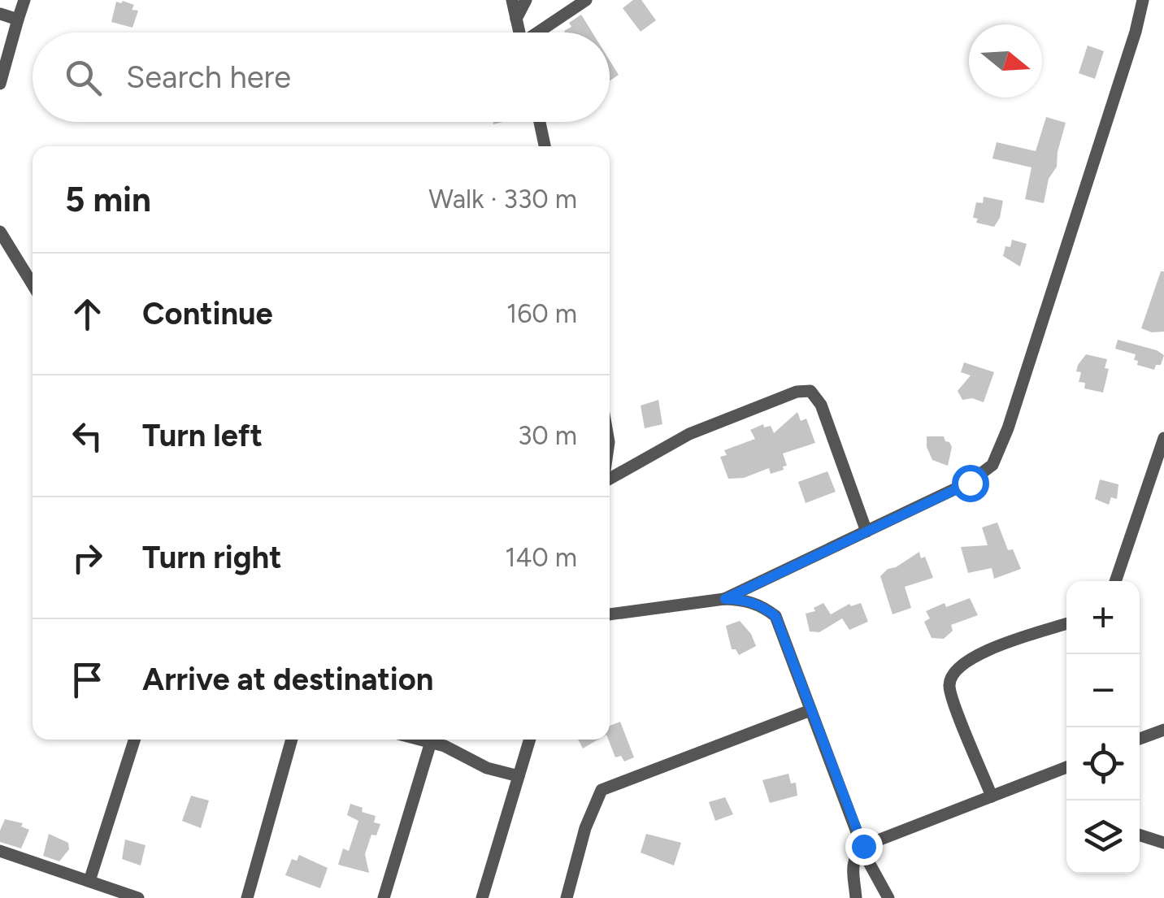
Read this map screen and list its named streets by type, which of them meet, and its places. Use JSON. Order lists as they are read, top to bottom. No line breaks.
{"north":"right","page":{"search":"Search here","heading":["5 min","Walk · 330 m"],"list":[["Continue","160 m"],["Turn left","30 m"],["Turn right","140 m"],"Arrive at destination"],"map_buttons":["+","−"]}}
